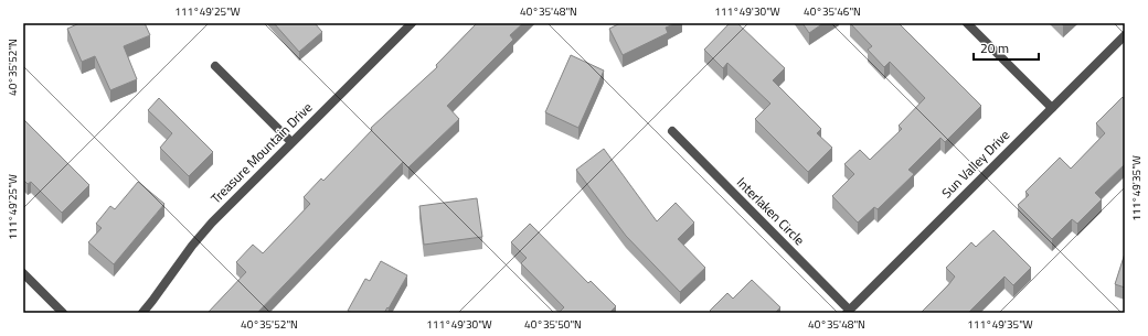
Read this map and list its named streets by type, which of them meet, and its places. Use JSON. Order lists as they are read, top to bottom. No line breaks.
{"streets":{"street":["Treasure Mountain Drive","Sun Valley Drive","Interlaken Circle"]},"crossings":[["Sun Valley Drive","Interlaken Circle"]],"scale_bar":"20 m","coordinates":["111°49'25\"W","40°35'48\"N","111°49'30\"W","40°35'46\"N","40°35'52\"N","111°49'35\"W","40°35'50\"N"]}
